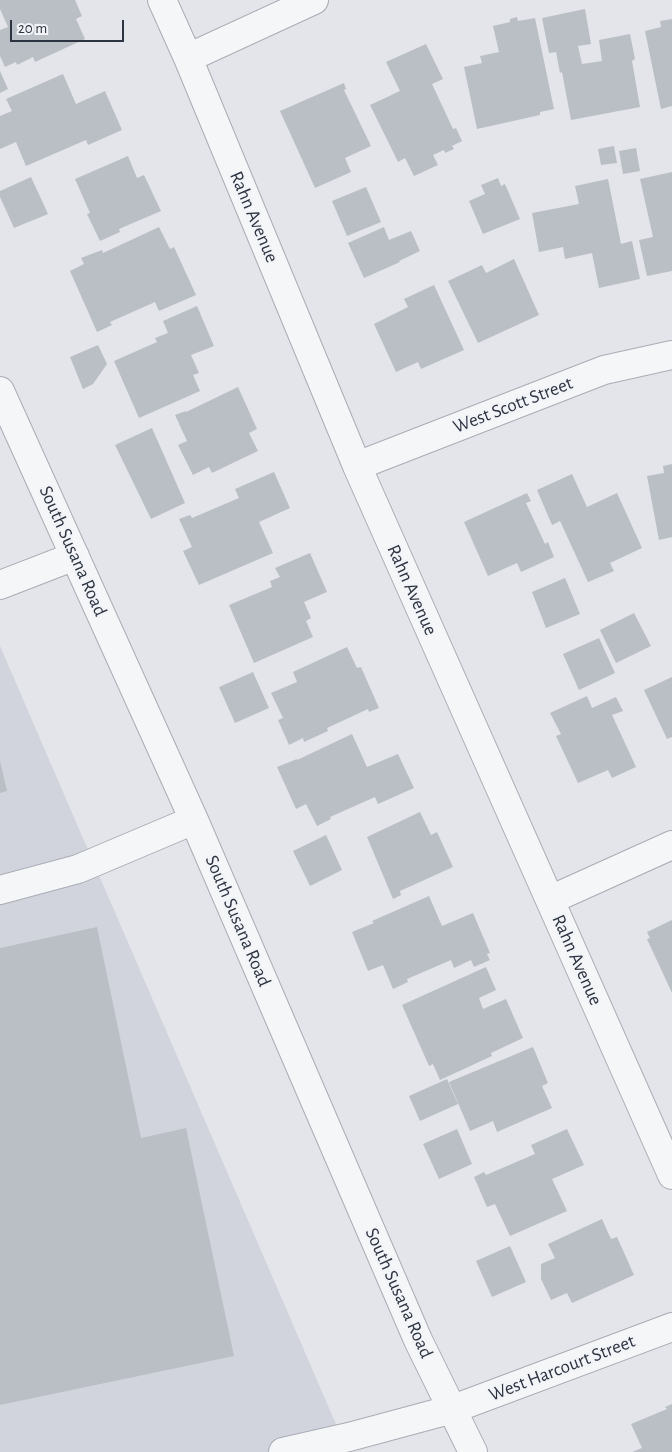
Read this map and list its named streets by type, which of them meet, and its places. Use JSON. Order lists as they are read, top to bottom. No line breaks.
{"streets":{"street":["Rahn Avenue","West Scott Street","South Susana Road","West Harcourt Street"]},"crossings":[["Rahn Avenue","West Scott Street"],["South Susana Road","West Harcourt Street"]],"scale_bar":"20 m"}
